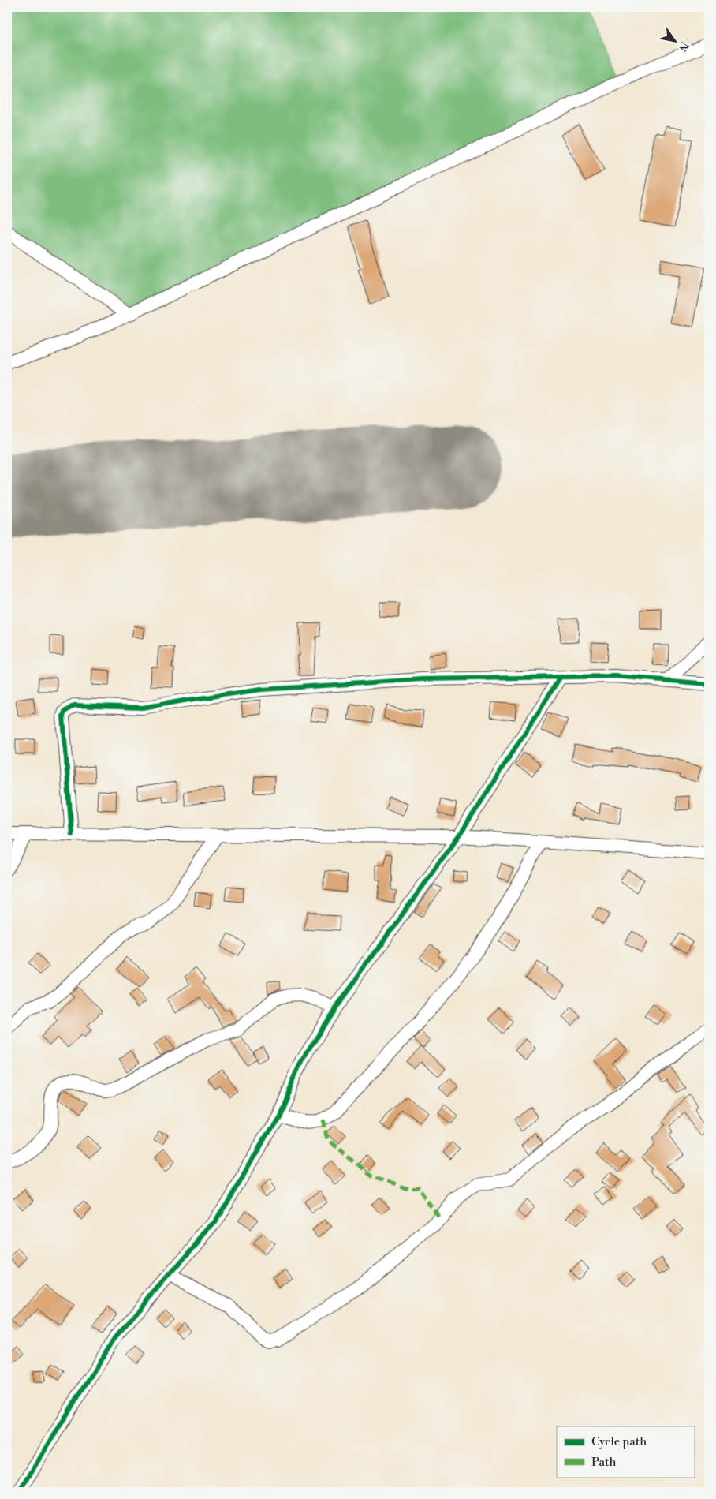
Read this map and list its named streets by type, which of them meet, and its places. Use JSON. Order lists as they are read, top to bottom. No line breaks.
{"legend":["Cycle path","Path"],"north":"bottom right"}
